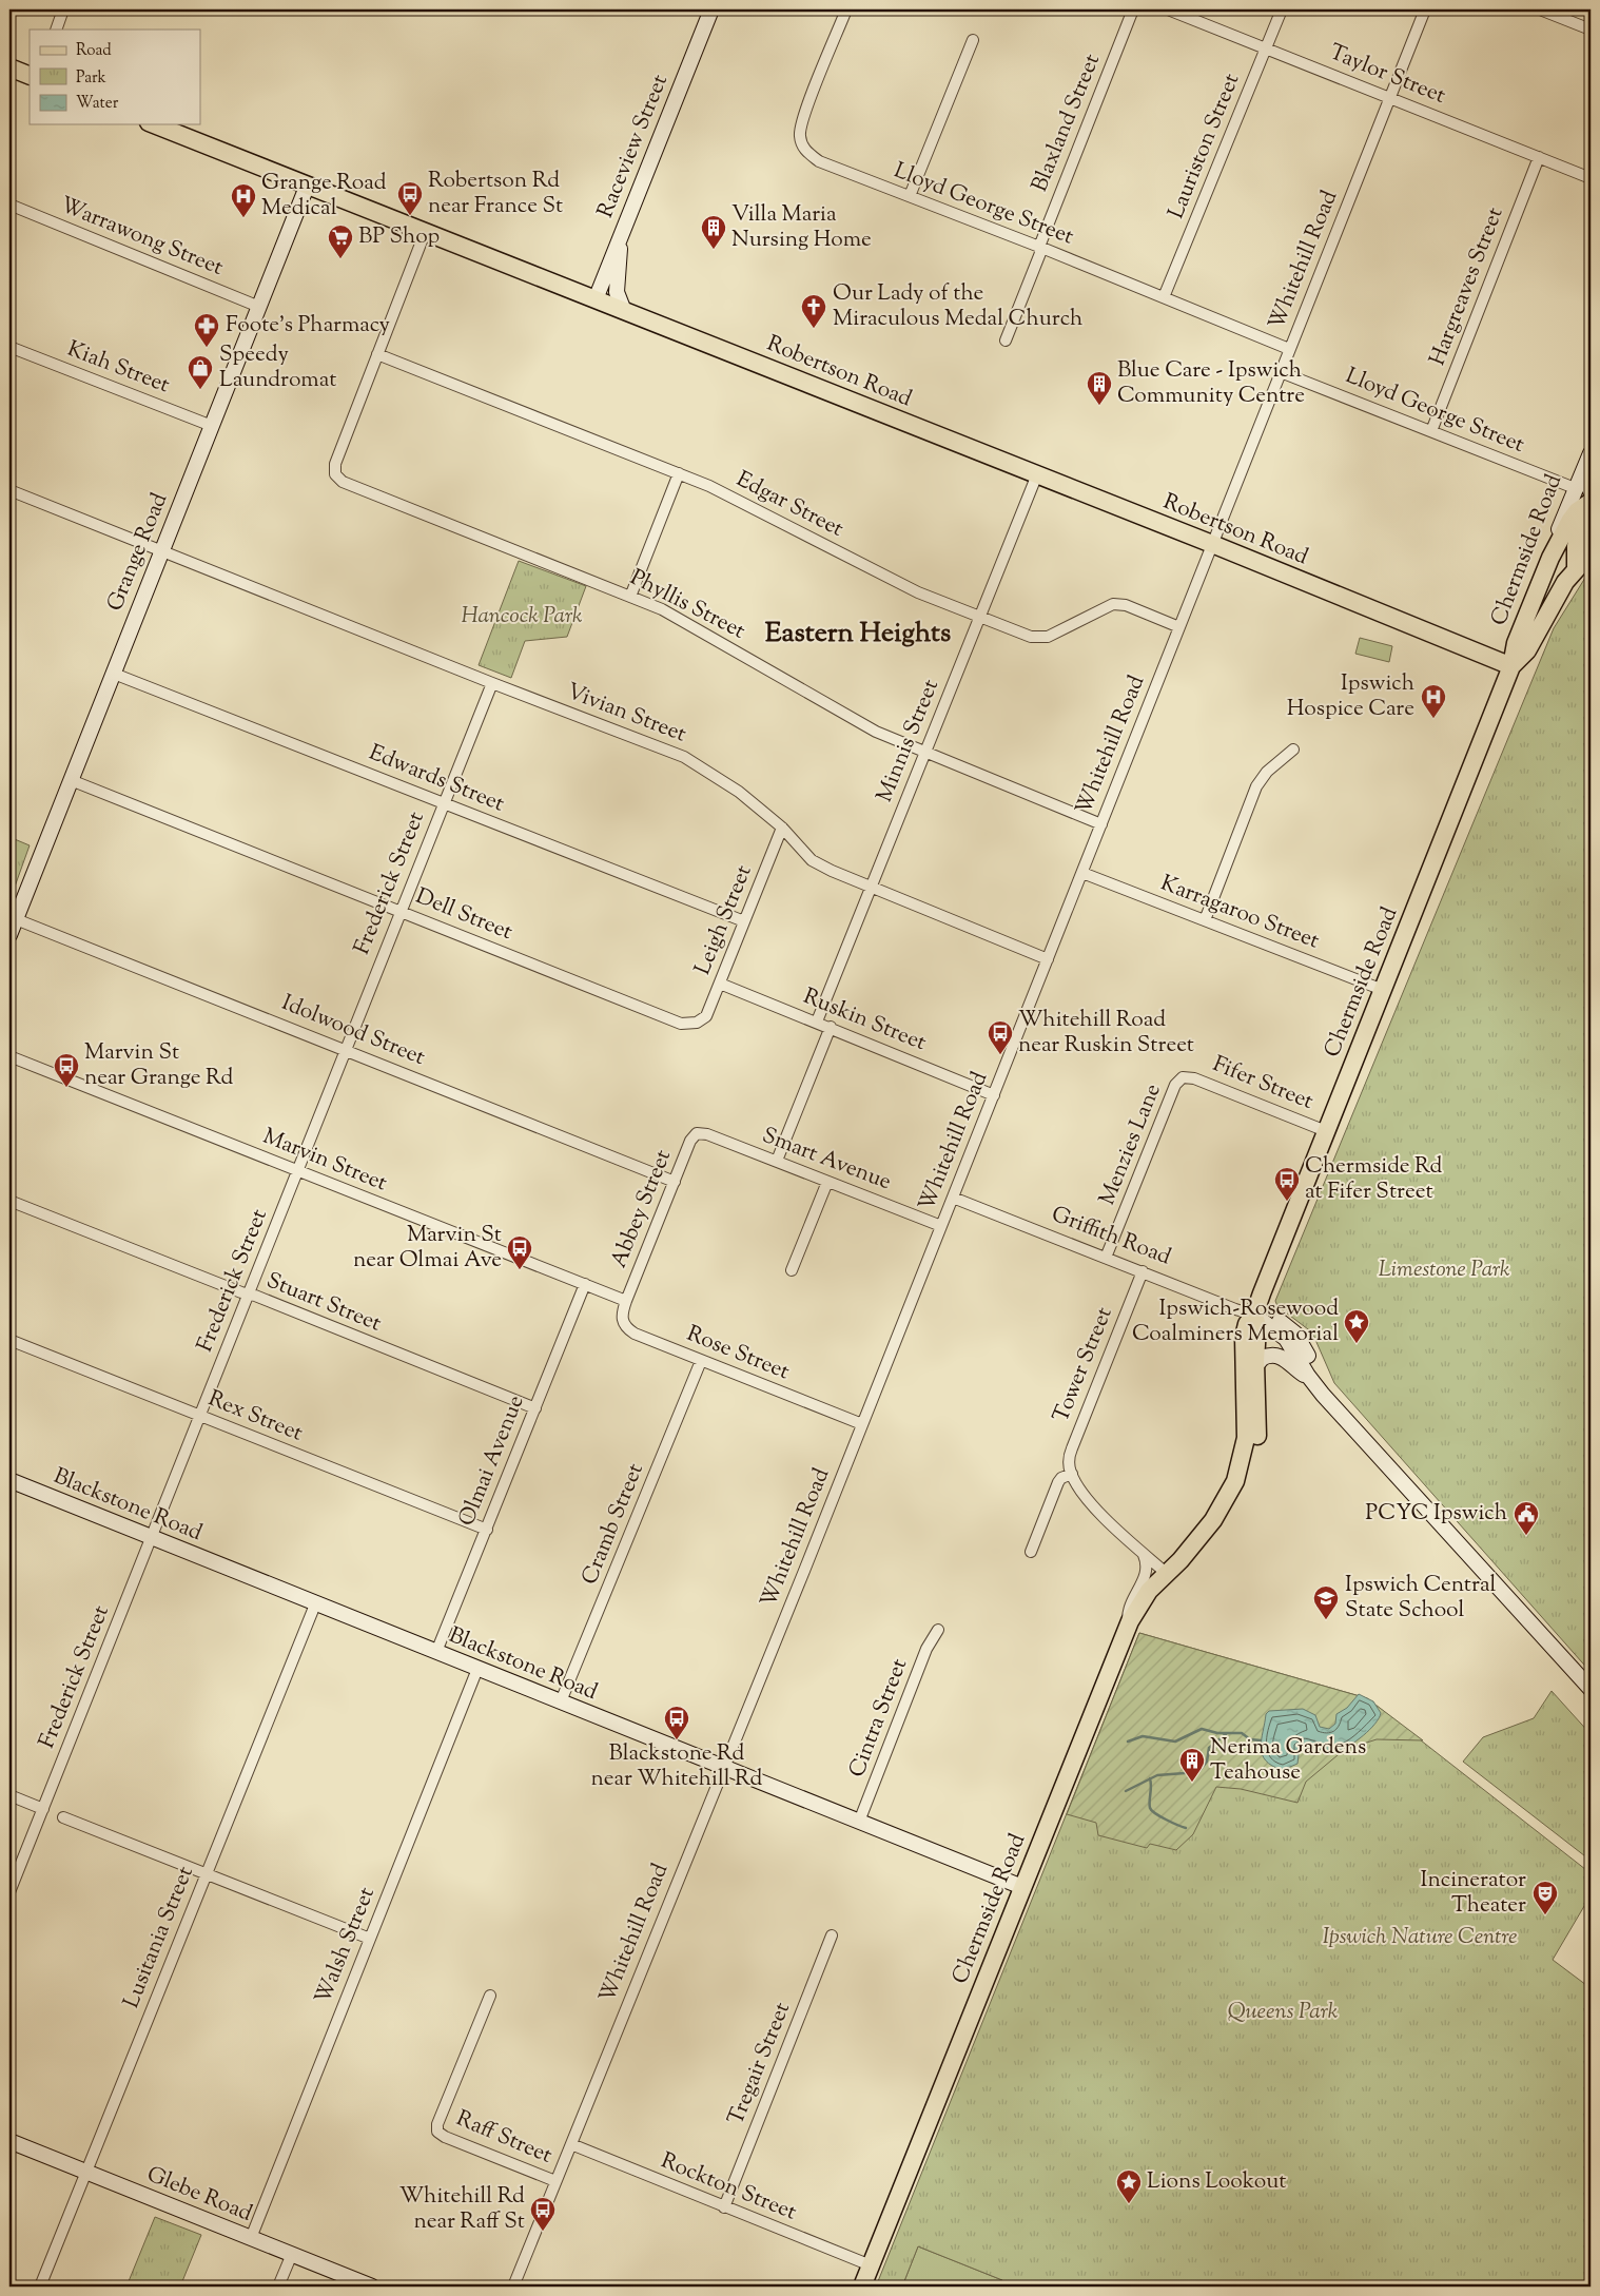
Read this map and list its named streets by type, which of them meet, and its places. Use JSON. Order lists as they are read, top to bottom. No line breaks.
{"streets":{"main road":["Raceview Street","Robertson Road","Chermside Road","Grange Road","Griffith Road","Blackstone Road","Glebe Road"],"street":["Taylor Street","Blaxland Street","Lauriston Street","Lloyd George Street","Warrawong Street","Whitehill Road","Hargreaves Street","Kiah Street","Edgar Street","Phyllis Street","Vivian Street","Minnis Street","Edwards Street","Frederick Street","Karragaroo Street","Dell Street","Leigh Street","Ruskin Street","Idolwood Street","Fifer Street","Menzies Lane","Smart Avenue","Marvin Street","Abbey Street","Stuart Street","Rose Street","Tower Street","Rex Street","Olmai Avenue","Cramb Street","Cintra Street","Lusitania Street","Walsh Street","Tregair Street","Raff Street","Rockton Street"]},"crossings":[["Taylor Street","Lauriston Street"],["Taylor Street","Whitehill Road"],["Taylor Street","Hargreaves Street"],["Blaxland Street","Lloyd George Street"],["Raceview Street","Robertson Road"],["Lauriston Street","Lloyd George Street"],["Lloyd George Street","Whitehill Road"],["Lloyd George Street","Hargreaves Street"],["Lloyd George Street","Chermside Road"],["Warrawong Street","Grange Road"],["Whitehill Road","Robertson Road"],["Whitehill Road","Edgar Street"],["Whitehill Road","Phyllis Street"],["Whitehill Road","Vivian Street"],["Whitehill Road","Karragaroo Street"],["Whitehill Road","Ruskin Street"],["Whitehill Road","Smart Avenue"],["Whitehill Road","Griffith Road"],["Whitehill Road","Rose Street"],["Whitehill Road","Blackstone Road"],["Whitehill Road","Raff Street"],["Whitehill Road","Rockton Street"],["Kiah Street","Grange Road"],["Robertson Road","Chermside Road"],["Robertson Road","Grange Road"],["Robertson Road","Minnis Street"],["Edgar Street","Phyllis Street"],["Edgar Street","Minnis Street"],["Chermside Road","Karragaroo Street"],["Chermside Road","Fifer Street"],["Chermside Road","Griffith Road"],["Chermside Road","Blackstone Road"],["Chermside Road","Rockton Street"],["Grange Road","Vivian Street"],["Grange Road","Edwards Street"],["Grange Road","Dell Street"],["Grange Road","Idolwood Street"],["Phyllis Street","Minnis Street"],["Vivian Street","Minnis Street"],["Vivian Street","Frederick Street"],["Vivian Street","Leigh Street"],["Minnis Street","Ruskin Street"],["Edwards Street","Frederick Street"],["Edwards Street","Leigh Street"],["Frederick Street","Dell Street"],["Frederick Street","Idolwood Street"],["Frederick Street","Marvin Street"],["Frederick Street","Stuart Street"],["Frederick Street","Rex Street"],["Frederick Street","Blackstone Road"],["Dell Street","Leigh Street"],["Leigh Street","Ruskin Street"],["Idolwood Street","Abbey Street"],["Fifer Street","Menzies Lane"],["Menzies Lane","Griffith Road"],["Smart Avenue","Abbey Street"],["Marvin Street","Abbey Street"],["Marvin Street","Rose Street"],["Marvin Street","Olmai Avenue"],["Abbey Street","Rose Street"],["Griffith Road","Tower Street"],["Stuart Street","Olmai Avenue"],["Rose Street","Cramb Street"],["Rex Street","Olmai Avenue"],["Olmai Avenue","Blackstone Road"],["Blackstone Road","Cramb Street"],["Blackstone Road","Cintra Street"],["Blackstone Road","Lusitania Street"],["Blackstone Road","Walsh Street"],["Lusitania Street","Glebe Road"],["Walsh Street","Glebe Road"],["Tregair Street","Rockton Street"]],"districts":["Eastern Heights"],"parks":["Hancock Park","Limestone Park","Ipswich Nature Centre","Queens Park"],"places":{"bus stop":["Robertson Rd near France St","Whitehill Road near Ruskin Street","Marvin St near Grange Rd","Chermside Rd at Fifer Street","Marvin St near Olmai Ave","Blackstone Rd near Whitehill Rd","Whitehill Rd near Raff St"],"hospital":["Grange Road Medical","Ipswich Hospice Care"],"building":["Villa Maria Nursing Home","Blue Care - Ipswich Community Centre","Nerima Gardens Teahouse"],"supermarket":["BP Shop"],"church":["Our Lady of the Miraculous Medal Church"],"pharmacy":["Foote's Pharmacy"],"shop":["Speedy Laundromat"],"place":["Ipswich-Rosewood Coalminers Memorial","Lions Lookout"],"public building":["PCYC Ipswich"],"school or university":["Ipswich Central State School"],"theatre":["Incinerator Theater"]},"legend":["Road","Park","Water"]}
